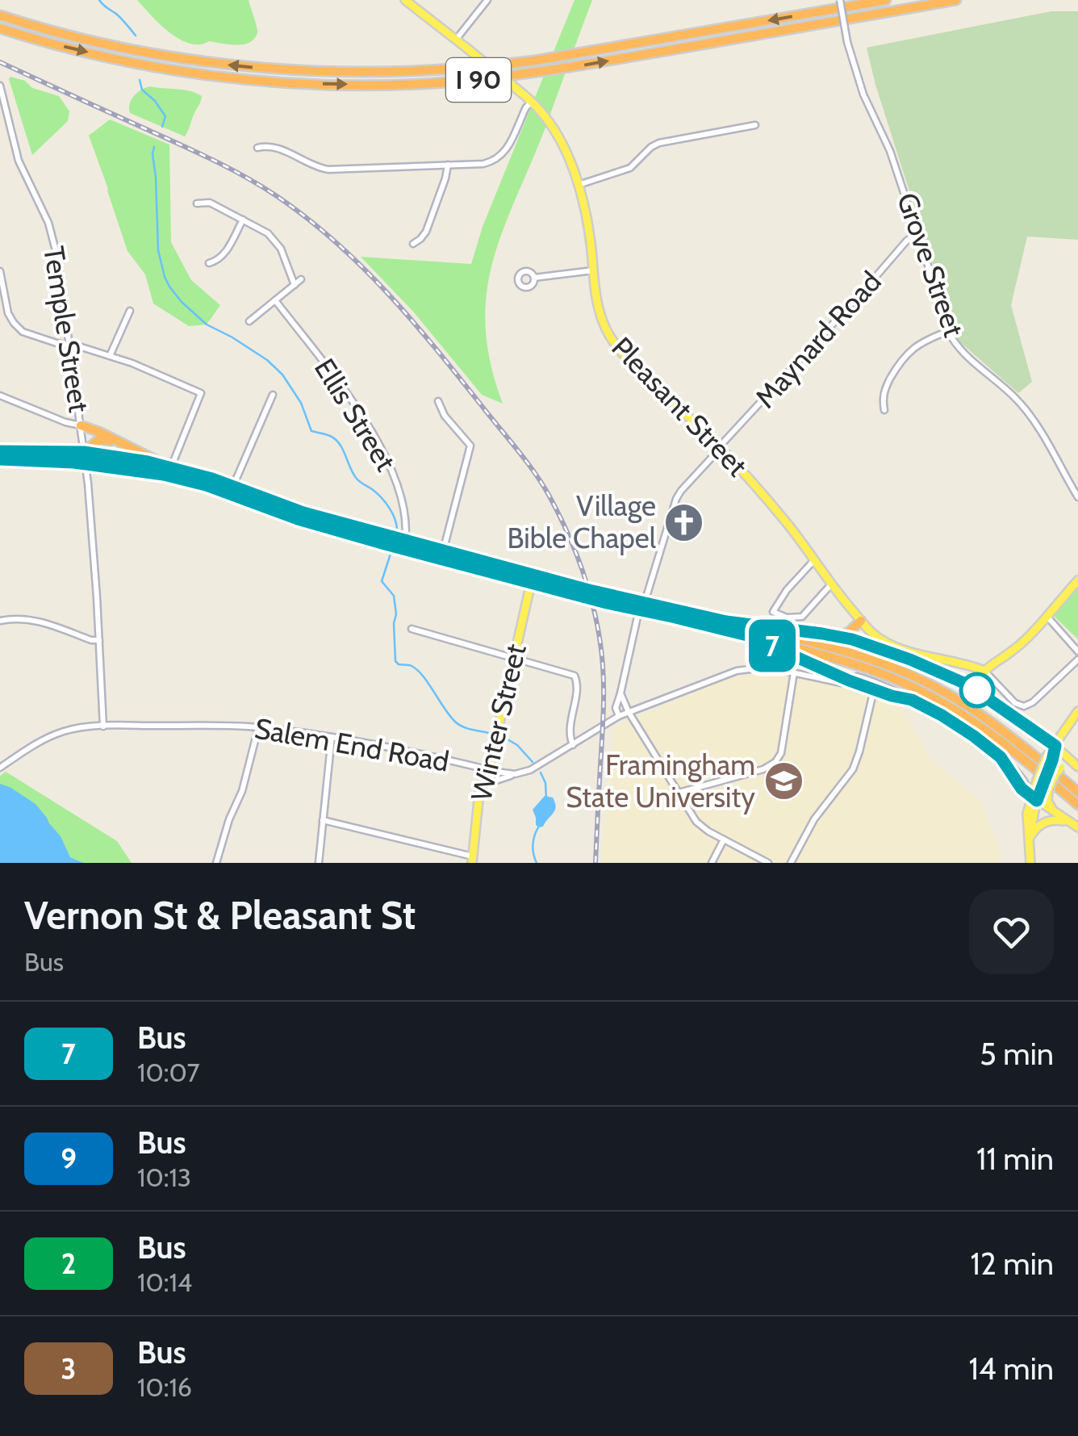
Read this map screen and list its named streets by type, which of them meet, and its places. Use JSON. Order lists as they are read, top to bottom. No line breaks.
{"streets":{"highway":["I 90"],"main road":["Pleasant Street","Winter Street"],"street":["Grove Street","Temple Street","Maynard Road","Ellis Street","Salem End Road"]},"crossings":[["Grove Street","Maynard Road"],["Temple Street","Salem End Road"],["Maynard Road","Pleasant Street"],["Winter Street","Salem End Road"]],"places":{"church":["Village Bible Chapel"],"school or university":["Framingham State University"]},"lines":["bus line 7"],"page":{"on_map":"7","heading":["Vernon St & Pleasant St","Bus"],"list":[{"mark":"7","name":"Bus","note":"10:07","value":"5 min"},{"mark":"9","name":"Bus","note":"10:13","value":"11 min"},{"mark":"2","name":"Bus","note":"10:14","value":"12 min"},{"mark":"3","name":"Bus","note":"10:16","value":"14 min"}]}}
